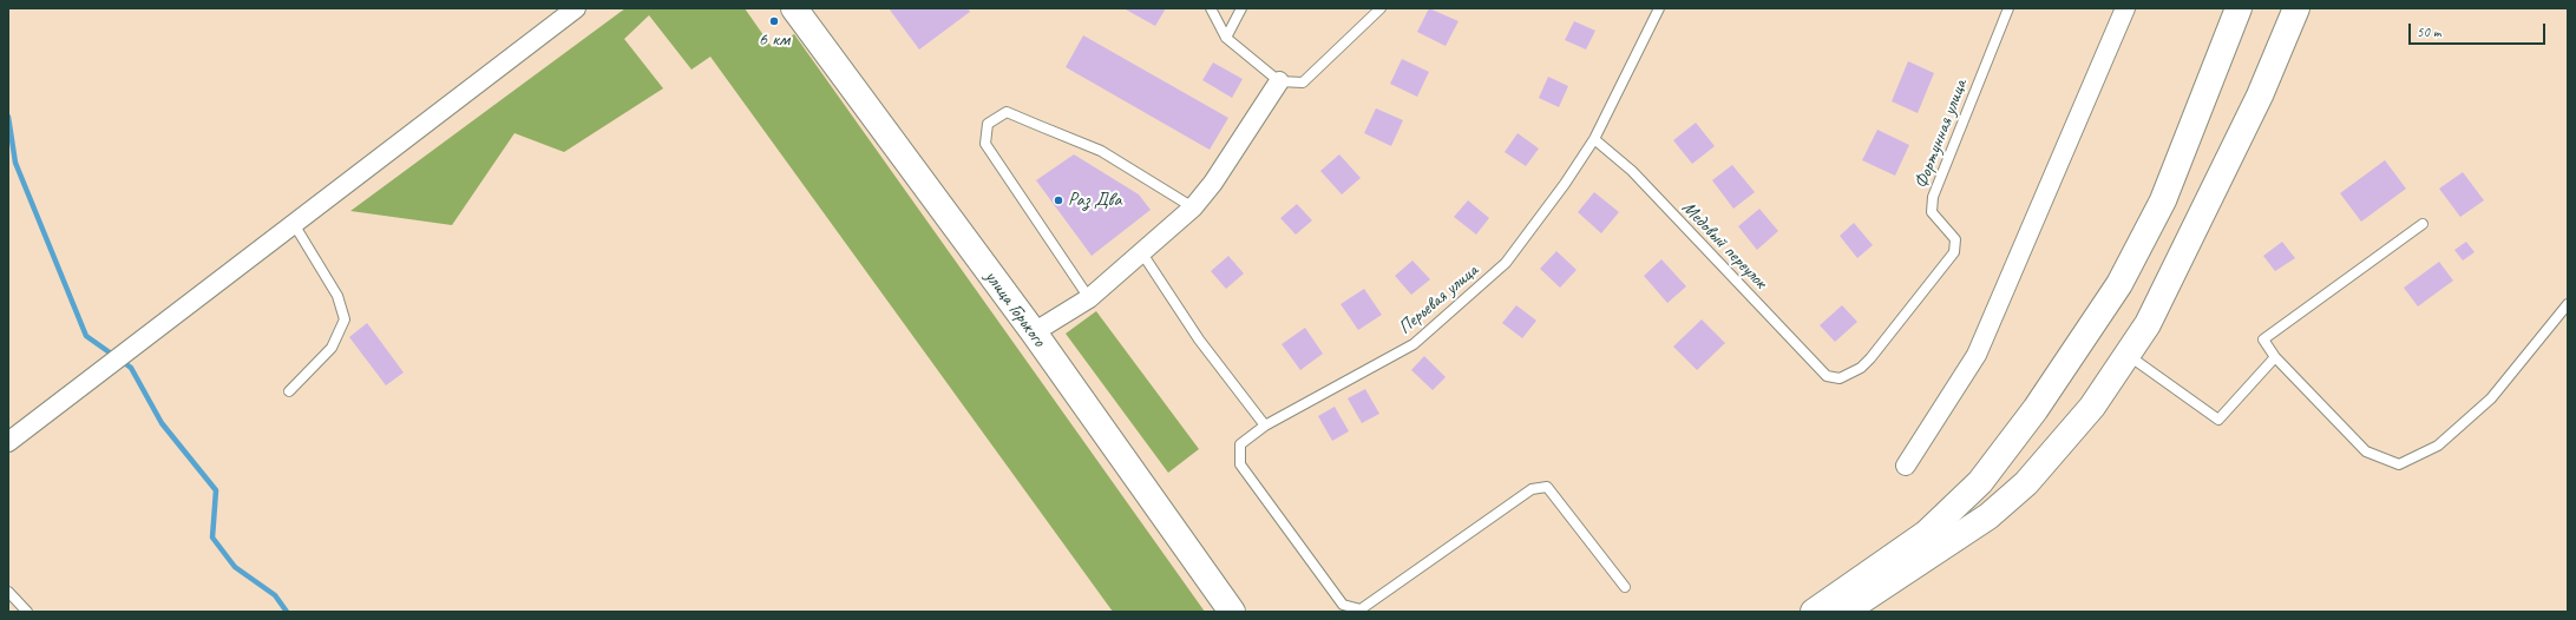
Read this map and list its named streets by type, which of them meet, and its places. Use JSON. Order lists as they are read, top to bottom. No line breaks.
{"streets":{"main road":["улица Горького"],"lane":["Фортунная улица","Медовый переулок","Перьевая улица"]},"crossings":[["Фортунная улица","Медовый переулок"],["Медовый переулок","Перьевая улица"]],"places":["6 км","Раз Два"],"scale_bar":"50 m"}
